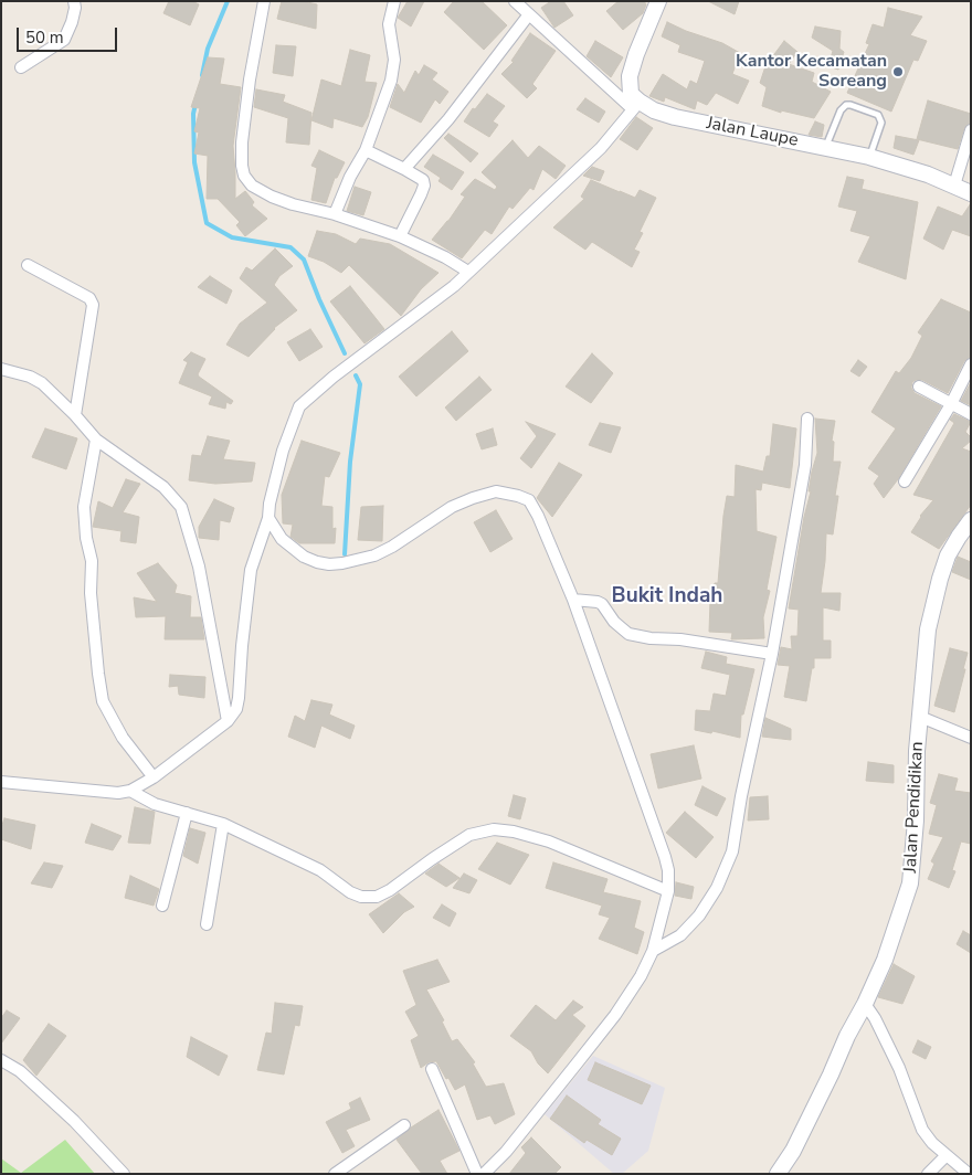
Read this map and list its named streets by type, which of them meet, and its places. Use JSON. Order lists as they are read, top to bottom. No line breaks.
{"streets":{"street":["Jalan Laupe","Jalan Pendidikan"]},"districts":["Bukit Indah"],"places":["Kantor Kecamatan Soreang"],"scale_bar":"50 m"}
